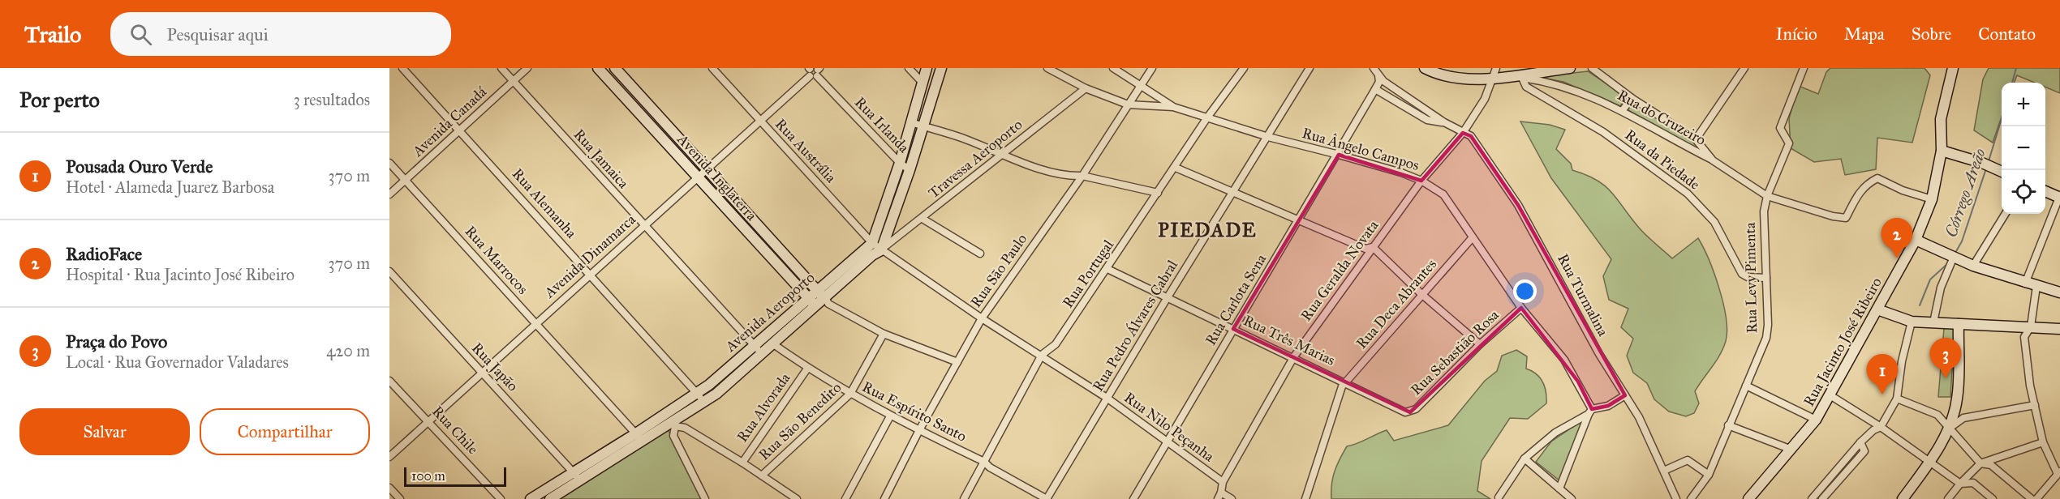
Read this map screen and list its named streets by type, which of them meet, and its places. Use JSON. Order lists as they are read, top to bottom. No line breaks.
{"streets":{"street":["Rua do Cruzeiro","Avenida Canadá","Rua Irlanda","Rua Ângelo Campos","Rua Austrália","Rua Jamaica","Travessa Aeroporto","Rua da Piedade","Avenida Inglaterra","Rua Alemanha","Avenida Dinamarca","Rua Marrocos","Rua São Paulo","Rua Geralda Novata","Rua Portugal","Rua Levy Pimenta","Rua Turmalina","Rua Carlota Sena","Rua Deca Abrantes","Avenida Aeroporto","Rua Pedro Álvares Cabral","Rua Três Marias","Rua Jacinto José Ribeiro","Rua Sebastião Rosa","Rua Japão","Rua Alvorada","Rua Espírito Santo","Rua São Benedito","Rua Nilo Peçanha","Rua Chile"]},"crossings":[["Rua do Cruzeiro","Rua da Piedade"],["Rua do Cruzeiro","Rua Levy Pimenta"],["Rua do Cruzeiro","Rua Jacinto José Ribeiro"],["Avenida Canadá","Rua Jamaica"],["Avenida Canadá","Rua Alemanha"],["Avenida Canadá","Rua Marrocos"],["Rua Irlanda","Avenida Dinamarca"],["Rua Ângelo Campos","Travessa Aeroporto"],["Rua Ângelo Campos","Rua São Paulo"],["Rua Ângelo Campos","Rua Geralda Novata"],["Rua Ângelo Campos","Rua Portugal"],["Rua Ângelo Campos","Rua Carlota Sena"],["Rua Ângelo Campos","Rua Deca Abrantes"],["Rua Ângelo Campos","Rua Pedro Álvares Cabral"],["Rua Ângelo Campos","Rua Sebastião Rosa"],["Rua Austrália","Travessa Aeroporto"],["Rua Austrália","Avenida Dinamarca"],["Rua Austrália","Avenida Aeroporto"],["Rua Austrália","Rua Nilo Peçanha"],["Rua Jamaica","Avenida Dinamarca"],["Rua Jamaica","Avenida Aeroporto"],["Travessa Aeroporto","Avenida Aeroporto"],["Travessa Aeroporto","Rua Nilo Peçanha"],["Rua da Piedade","Rua Levy Pimenta"],["Avenida Inglaterra","Avenida Dinamarca"],["Avenida Inglaterra","Avenida Aeroporto"],["Rua Alemanha","Avenida Dinamarca"],["Rua Alemanha","Avenida Aeroporto"],["Avenida Dinamarca","Rua Marrocos"],["Avenida Dinamarca","Rua Japão"],["Avenida Dinamarca","Rua Chile"],["Rua Marrocos","Avenida Aeroporto"],["Rua São Paulo","Rua Espírito Santo"],["Rua São Paulo","Rua Nilo Peçanha"],["Rua Geralda Novata","Rua Turmalina"],["Rua Geralda Novata","Rua Três Marias"],["Rua Geralda Novata","Rua Nilo Peçanha"],["Rua Portugal","Rua Três Marias"],["Rua Portugal","Rua Espírito Santo"],["Rua Portugal","Rua Nilo Peçanha"],["Rua Turmalina","Rua Carlota Sena"],["Rua Carlota Sena","Rua Três Marias"],["Rua Carlota Sena","Rua Nilo Peçanha"],["Rua Deca Abrantes","Rua Três Marias"],["Avenida Aeroporto","Rua Japão"],["Avenida Aeroporto","Rua Espírito Santo"],["Avenida Aeroporto","Rua Nilo Peçanha"],["Rua Pedro Álvares Cabral","Rua Três Marias"],["Rua Pedro Álvares Cabral","Rua Espírito Santo"],["Rua Pedro Álvares Cabral","Rua Nilo Peçanha"],["Rua Três Marias","Rua Sebastião Rosa"],["Rua Alvorada","Rua Espírito Santo"],["Rua Espírito Santo","Rua São Benedito"]],"districts":["PIEDADE"],"water":["Córrego Areão"],"scale_bar":"100 m","page":{"header":"Trailo","search":"Pesquisar aqui","nav":["Início","Mapa","Sobre","Contato"],"heading":["Por perto","3 resultados"],"map_buttons":["+","−"],"list":[{"mark":"1","name":"Pousada Ouro Verde","note":"Hotel · Alameda Juarez Barbosa","value":"370 m"},{"mark":"2","name":"RadioFace","note":"Hospital · Rua Jacinto José Ribeiro","value":"370 m"},{"mark":"3","name":"Praça do Povo","note":"Local · Rua Governador Valadares","value":"420 m"}],"pins":["2","3","1"],"buttons":["Salvar","Compartilhar"],"scale":"100 m"}}
